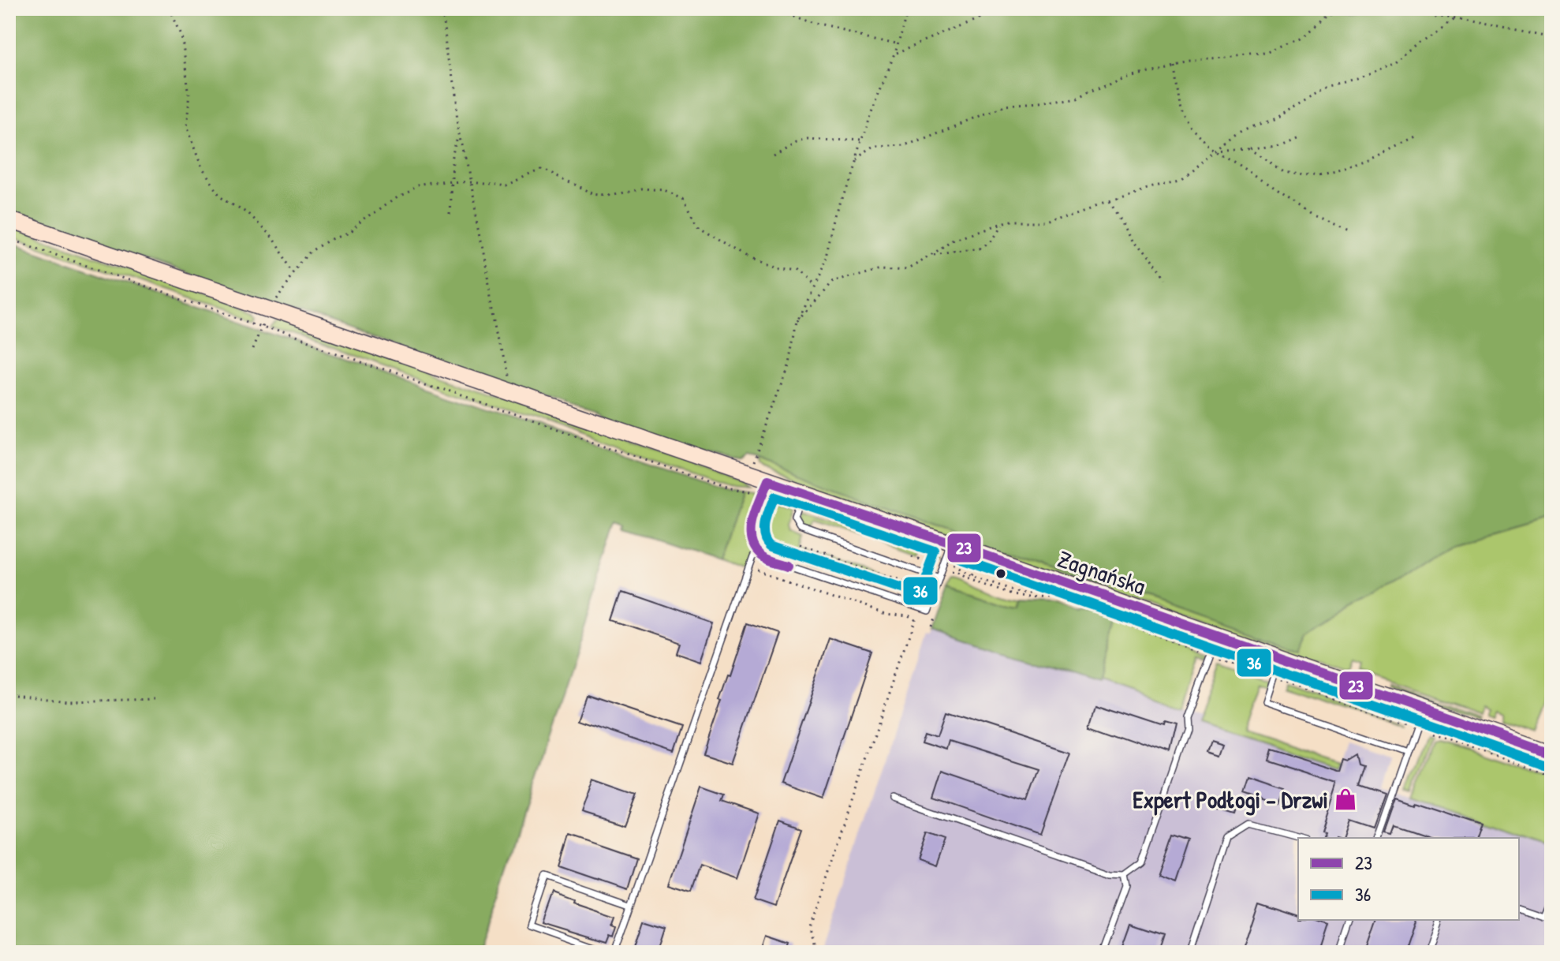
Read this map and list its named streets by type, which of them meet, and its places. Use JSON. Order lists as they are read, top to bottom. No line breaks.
{"streets":{"street":["Zagnańska"]},"places":{"shop":["Expert Podłogi – Drzwi"]},"lines":["transit line 23","transit line 36"],"legend":["23","36"]}
